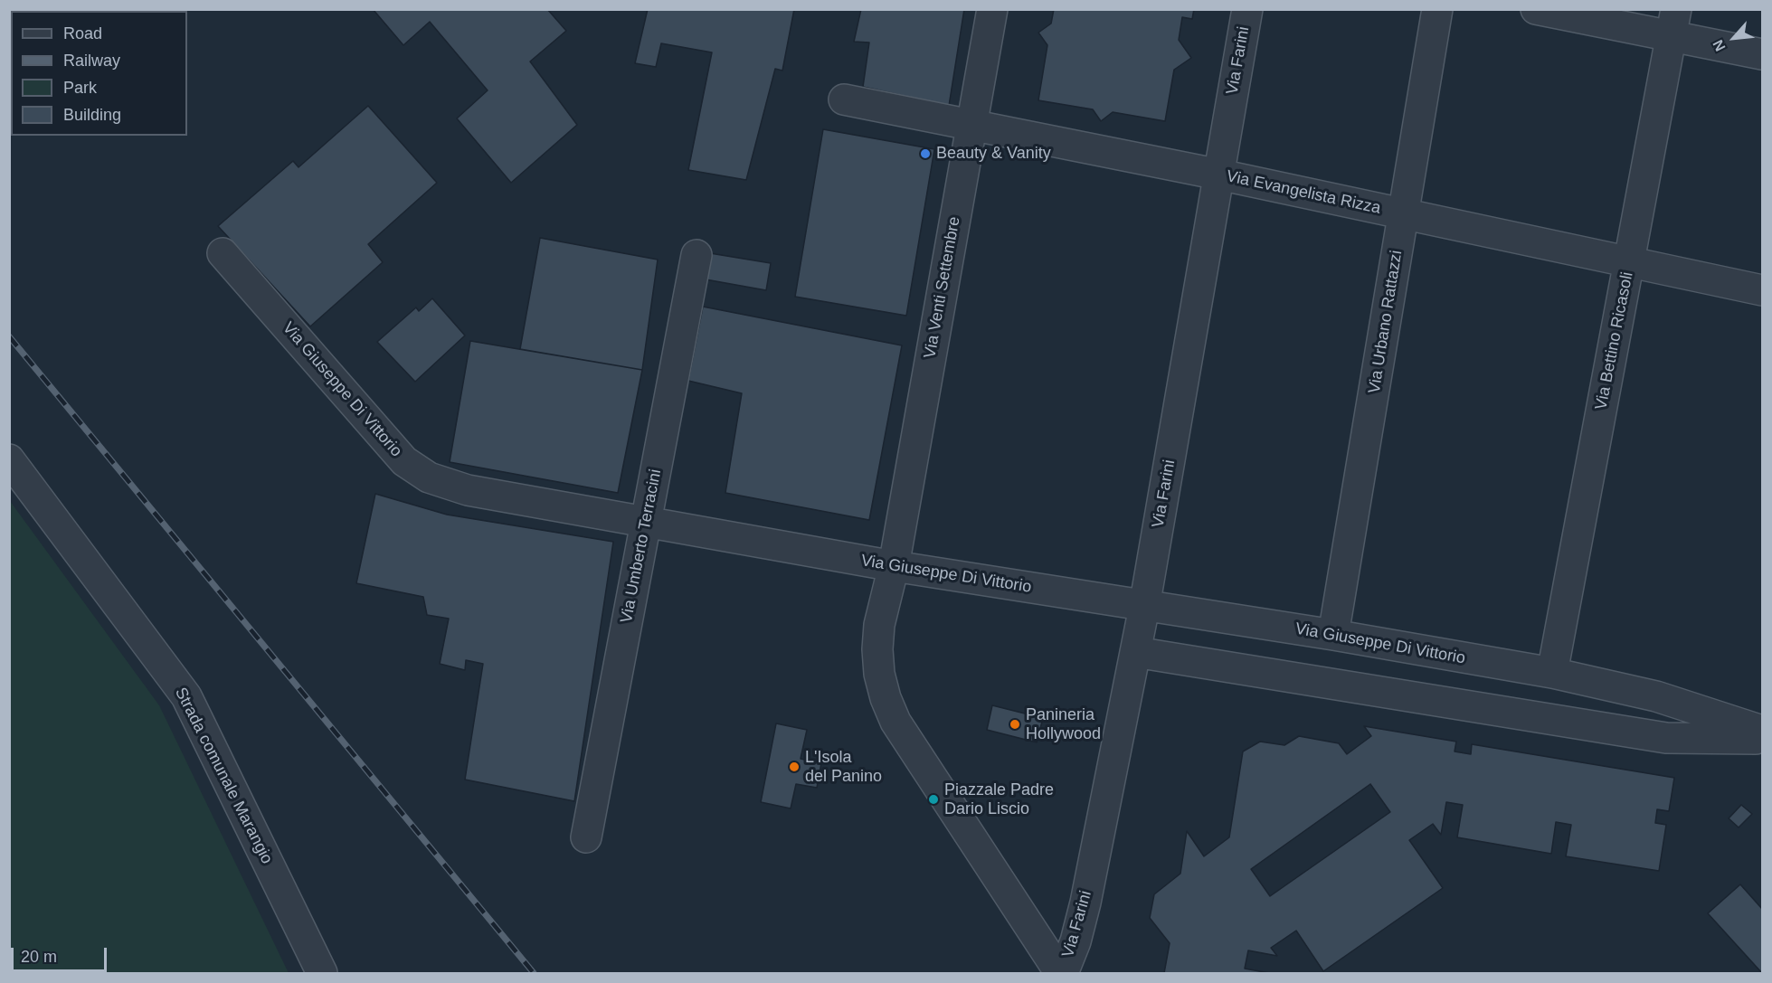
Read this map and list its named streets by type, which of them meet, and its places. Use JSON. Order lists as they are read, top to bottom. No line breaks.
{"streets":{"street":["Via Farini","Via Evangelista Rizza","Via Venti Settembre","Via Urbano Rattazzi","Via Bettino Ricasoli","Via Giuseppe Di Vittorio","Via Umberto Terracini","Strada comunale Marangio"]},"crossings":[["Via Farini","Via Evangelista Rizza"],["Via Farini","Via Venti Settembre"],["Via Farini","Via Giuseppe Di Vittorio"],["Via Evangelista Rizza","Via Venti Settembre"],["Via Evangelista Rizza","Via Urbano Rattazzi"],["Via Evangelista Rizza","Via Bettino Ricasoli"],["Via Venti Settembre","Via Giuseppe Di Vittorio"],["Via Urbano Rattazzi","Via Giuseppe Di Vittorio"],["Via Bettino Ricasoli","Via Giuseppe Di Vittorio"],["Via Giuseppe Di Vittorio","Via Umberto Terracini"]],"places":["Beauty & Vanity","Panineria Hollywood","L'Isola del Panino","Piazzale Padre Dario Liscio"],"legend":["Road","Railway","Park","Building"],"scale_bar":"20 m","north":"bottom left"}
